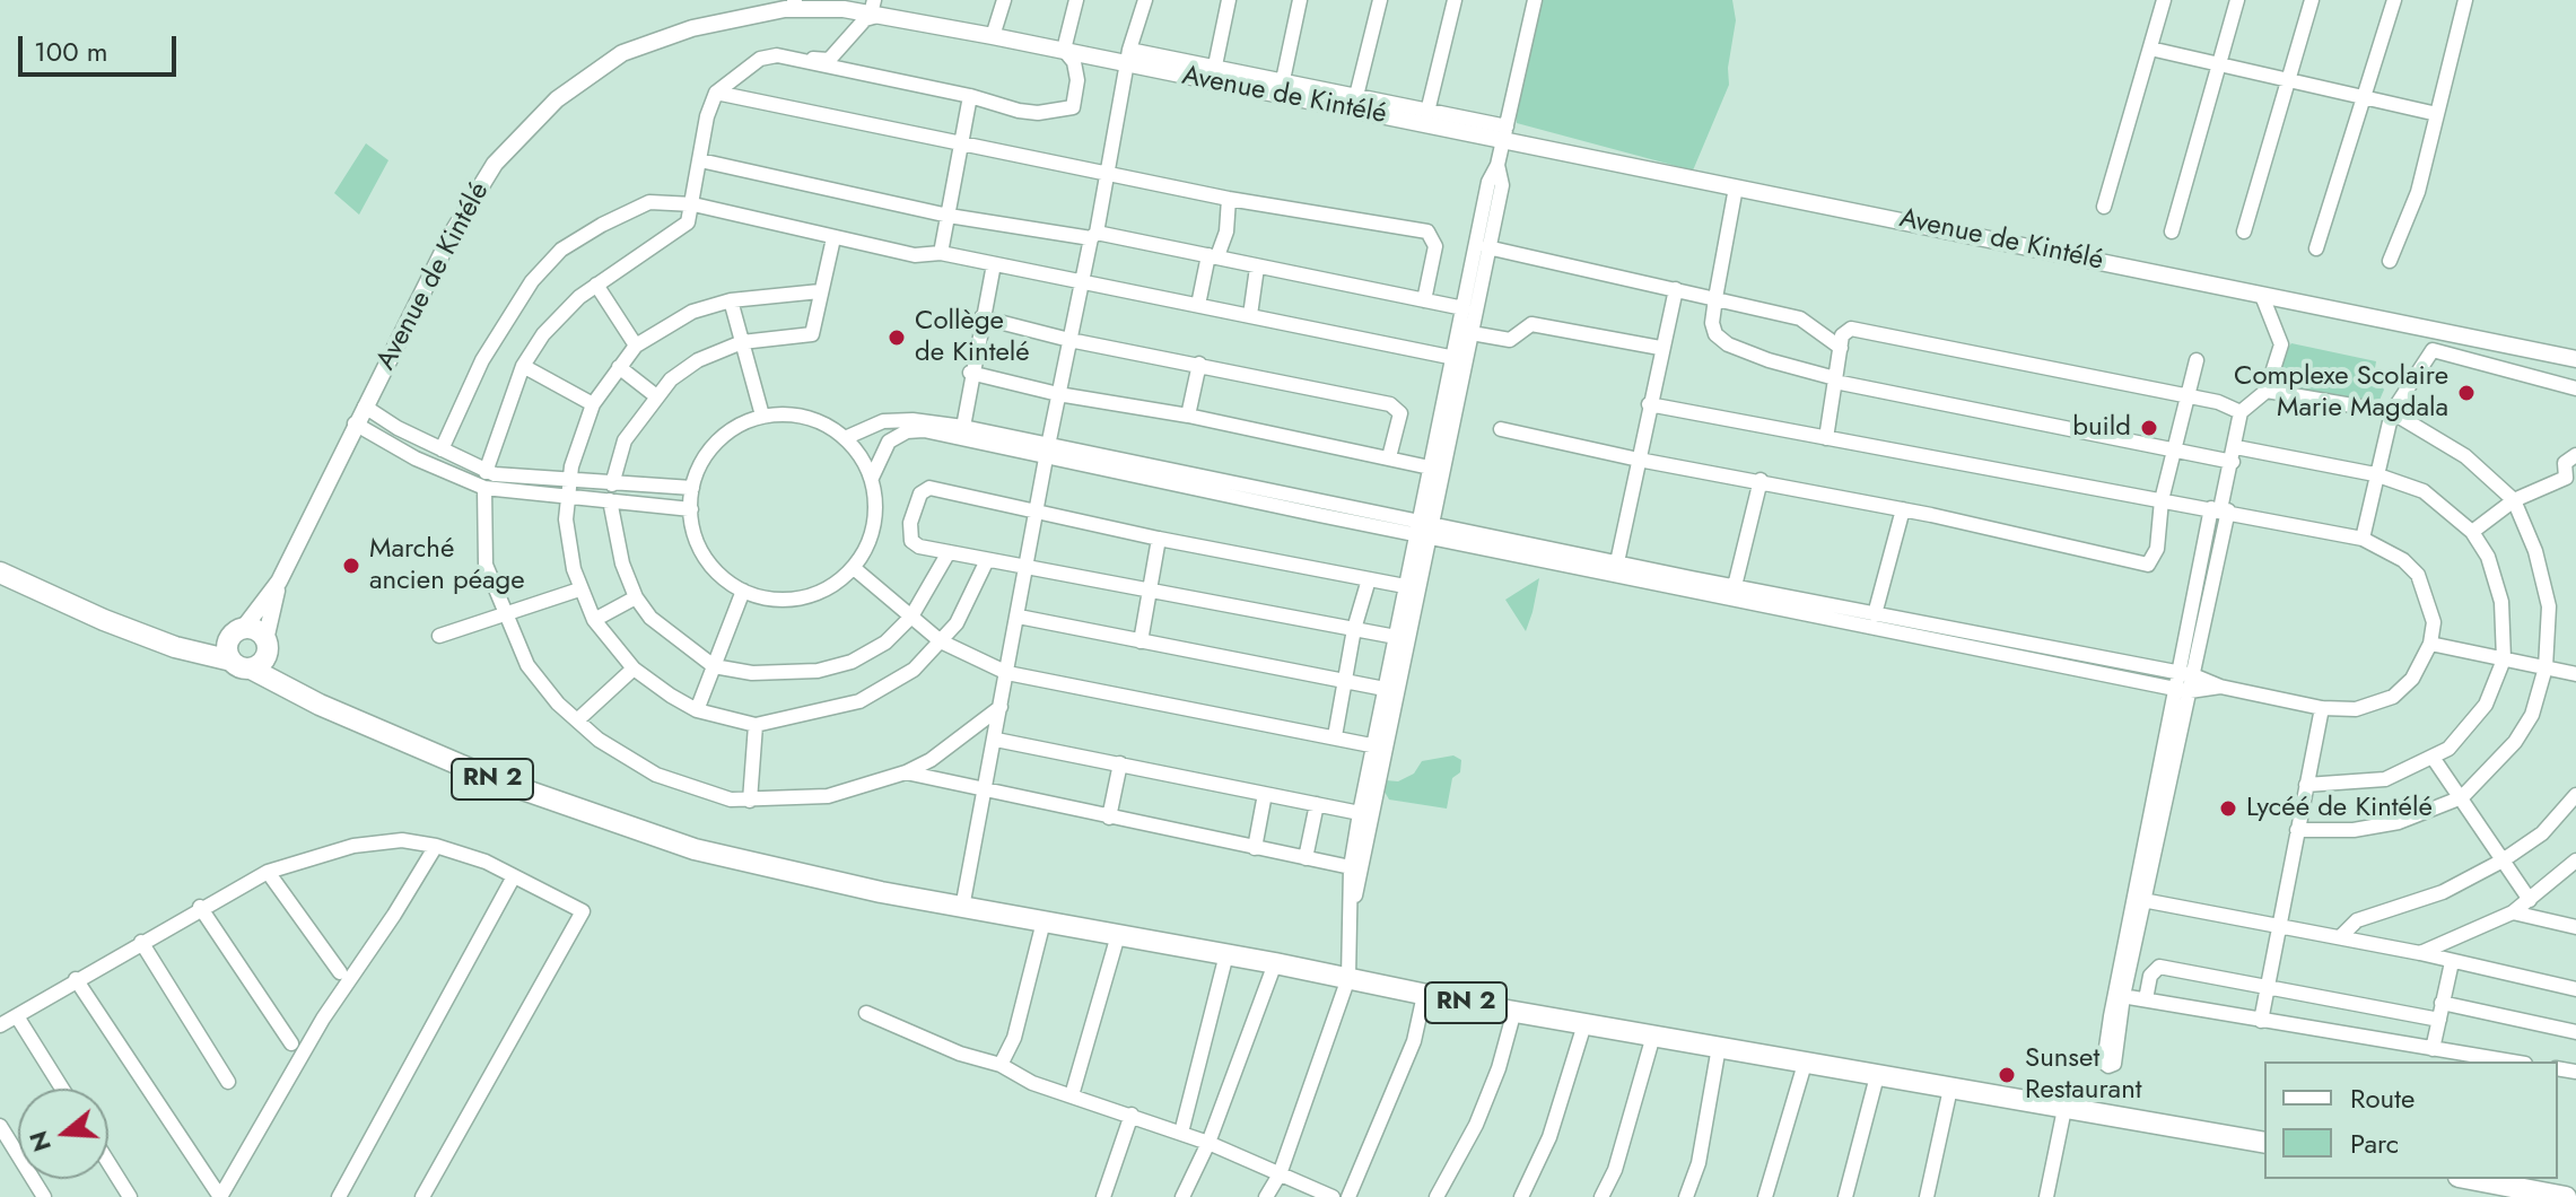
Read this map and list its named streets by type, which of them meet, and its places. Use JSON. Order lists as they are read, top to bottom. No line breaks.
{"streets":{"highway":["RN 2"],"main road":["Avenue de Kintélé"]},"crossings":[["Avenue de Kintélé","RN 2"]],"places":["Collège de Kintelé","Complexe Scolaire Marie Magdala","build","Marché ancien péage","Lycéé de Kintélé","Sunset Restaurant"],"legend":["Route","Parc"],"scale_bar":"100 m","north":"left"}
